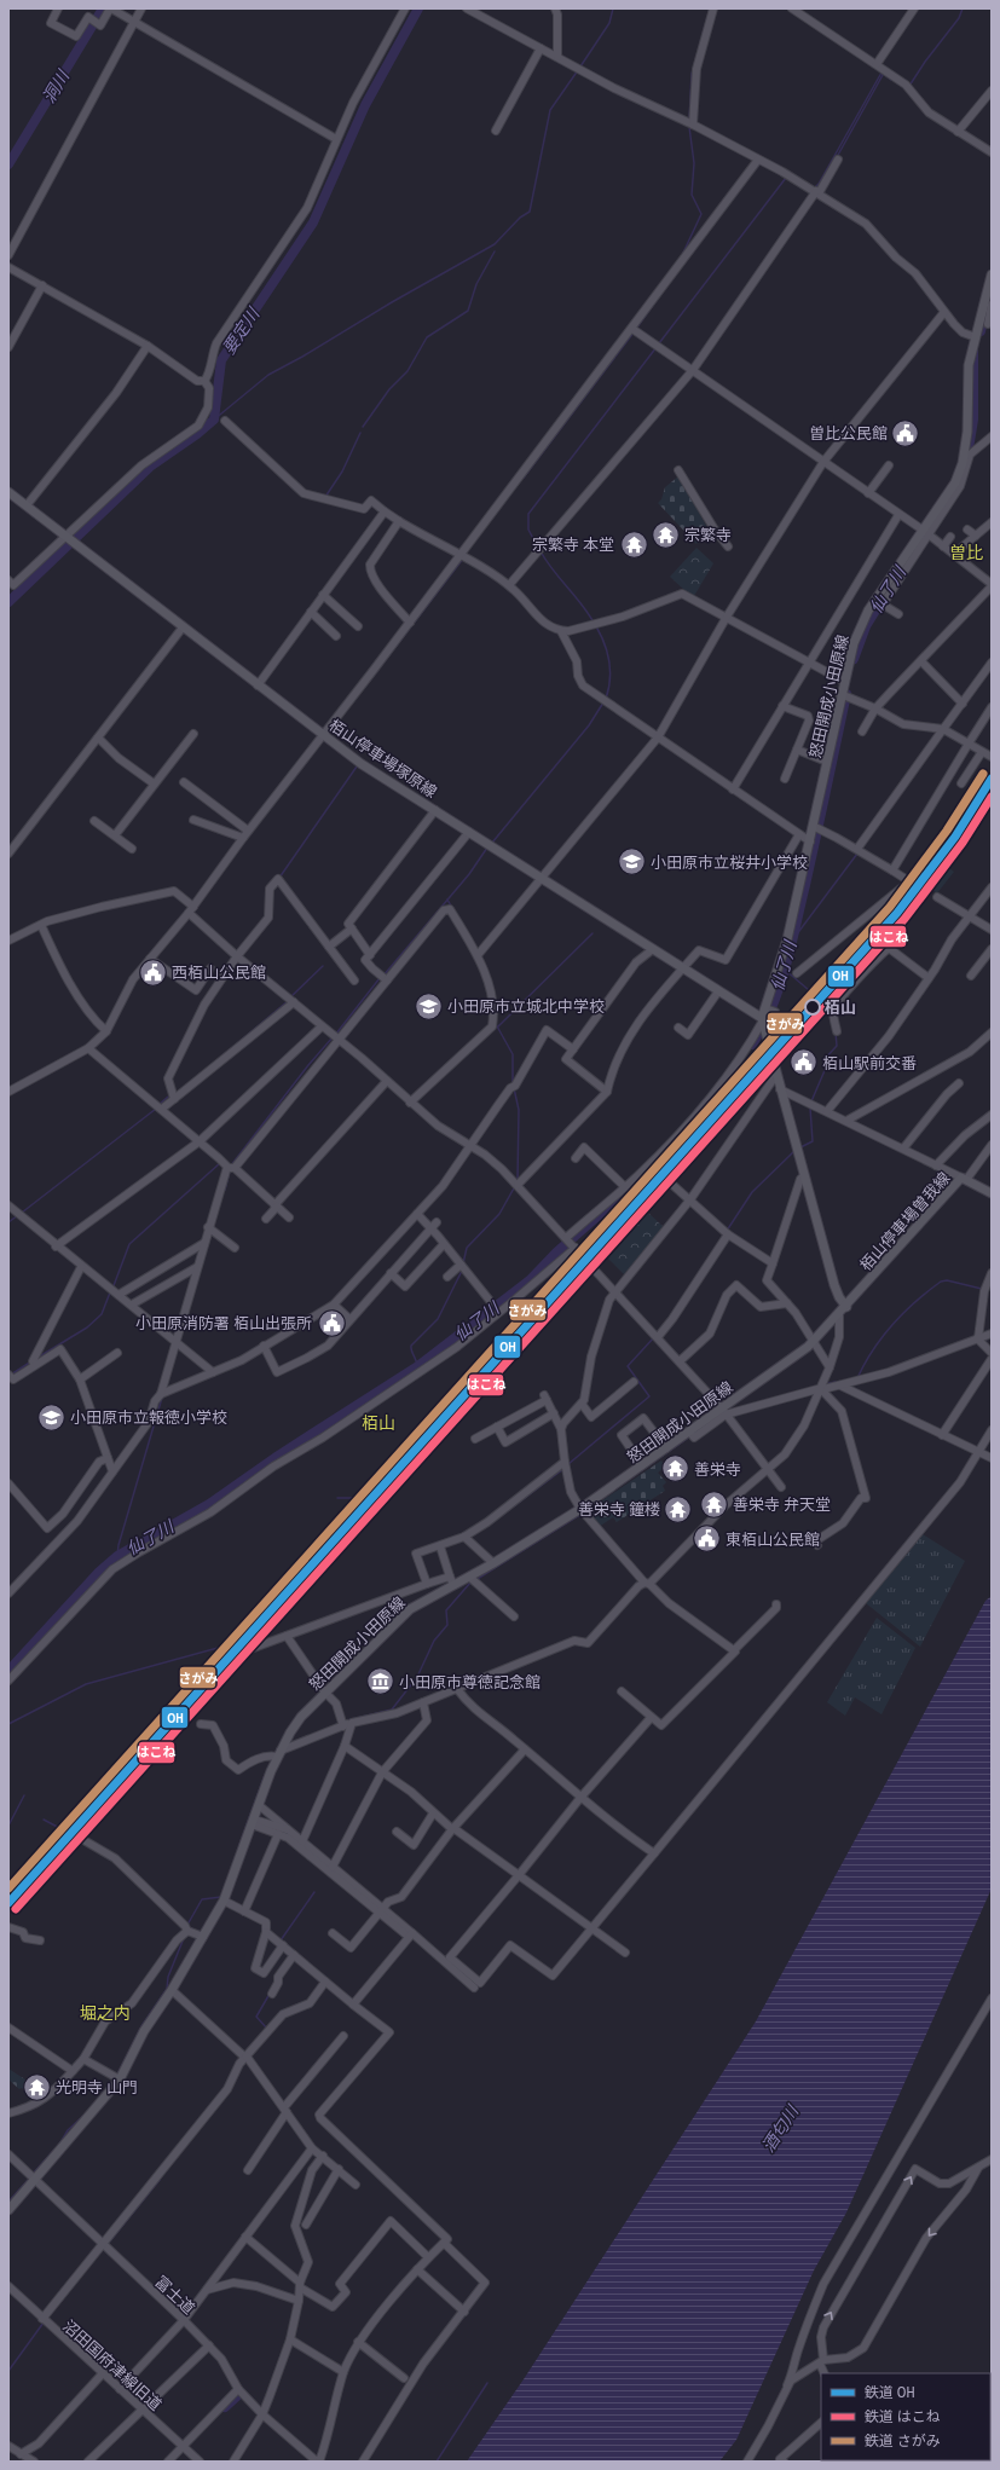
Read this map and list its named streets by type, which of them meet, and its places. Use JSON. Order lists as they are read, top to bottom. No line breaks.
{"streets":{"main road":["怒田開成小田原線","栢山停車場塚原線","栢山停車場曽我線"],"street":["富士道","沼田国府津線旧道"]},"crossings":[["怒田開成小田原線","栢山停車場塚原線"],["怒田開成小田原線","栢山停車場曽我線"],["怒田開成小田原線","富士道"]],"districts":["曽比","栢山","堀之内"],"water":["洞川","要定川","仙了川","酒匂川"],"places":{"public building":["曽比公民館","西栢山公民館","栢山駅前交番","小田原消防署 栢山出張所","東栢山公民館"],"temple":["宗繁寺","宗繁寺 本堂","善栄寺","善栄寺 弁天堂","善栄寺 鐘楼","光明寺 山門"],"school or university":["小田原市立桜井小学校","小田原市立城北中学校","小田原市立報徳小学校"],"other":["栢山"],"museum":["小田原市尊徳記念館"]},"lines":["rail line さがみ","rail line OH","rail line はこね"],"legend":["鉄道 OH","鉄道 はこね","鉄道 さがみ"]}
